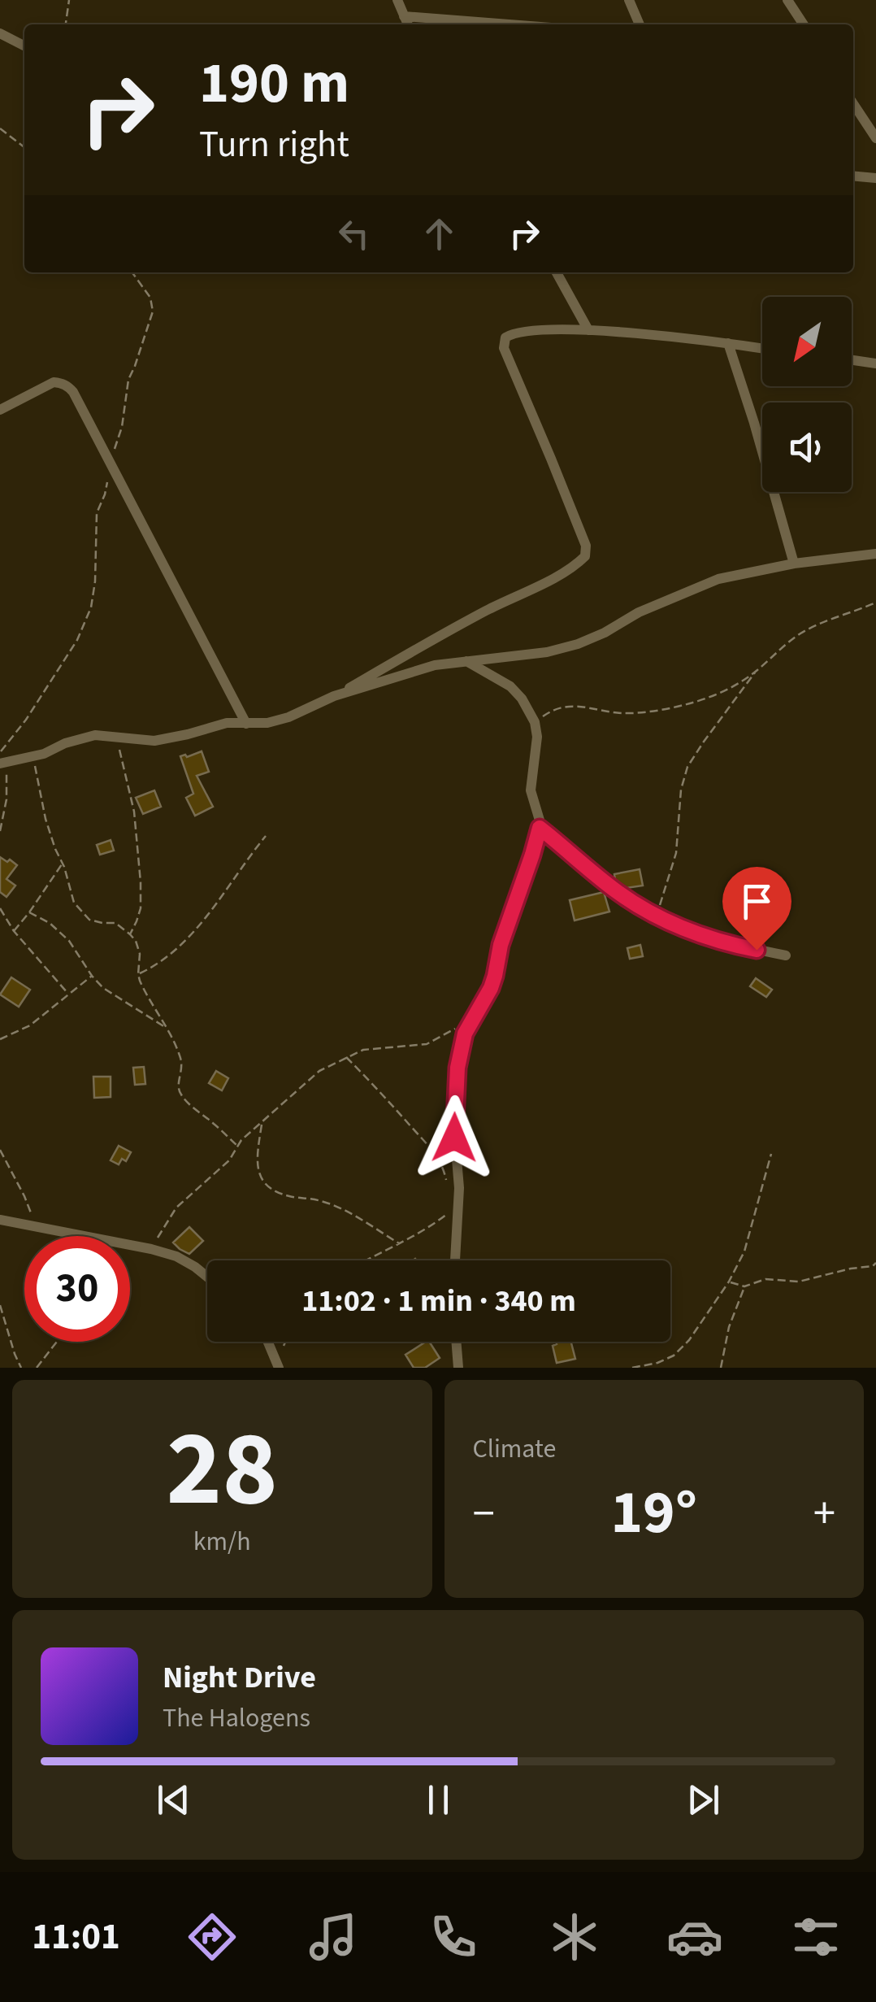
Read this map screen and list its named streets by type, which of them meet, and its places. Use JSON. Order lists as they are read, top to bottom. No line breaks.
{"north":"bottom left","page":{"turn":["190 m","Turn right"],"limit":"30","trip":"11:02 · 1 min · 340 m","tile":[["28","km/h"],"Climate"],"heat":["−","19°","+"],"song":["Night Drive","The Halogens"],"tabs":"11:01"}}
